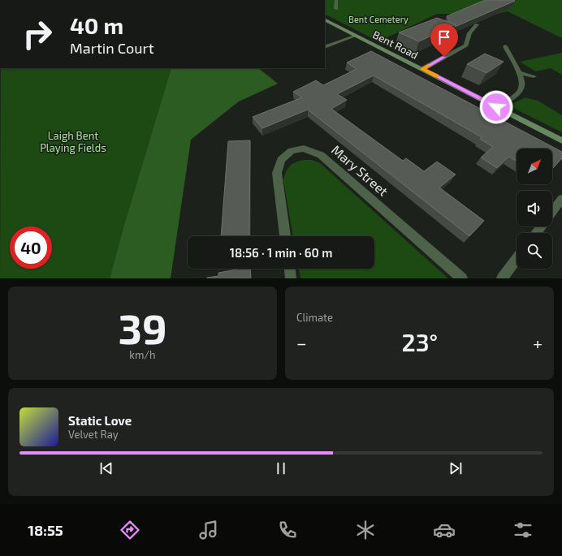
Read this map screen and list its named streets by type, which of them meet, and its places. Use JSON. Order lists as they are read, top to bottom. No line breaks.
{"streets":{"street":["Bent Road","Mary Street"]},"parks":["Bent Cemetery","Laigh Bent Playing Fields"],"north":"top right","page":{"turn":["40 m","Martin Court"],"limit":"40","trip":"18:56 · 1 min · 60 m","tile":[["39","km/h"],"Climate"],"heat":["−","23°","+"],"song":["Static Love","Velvet Ray"],"tabs":"18:55"}}
